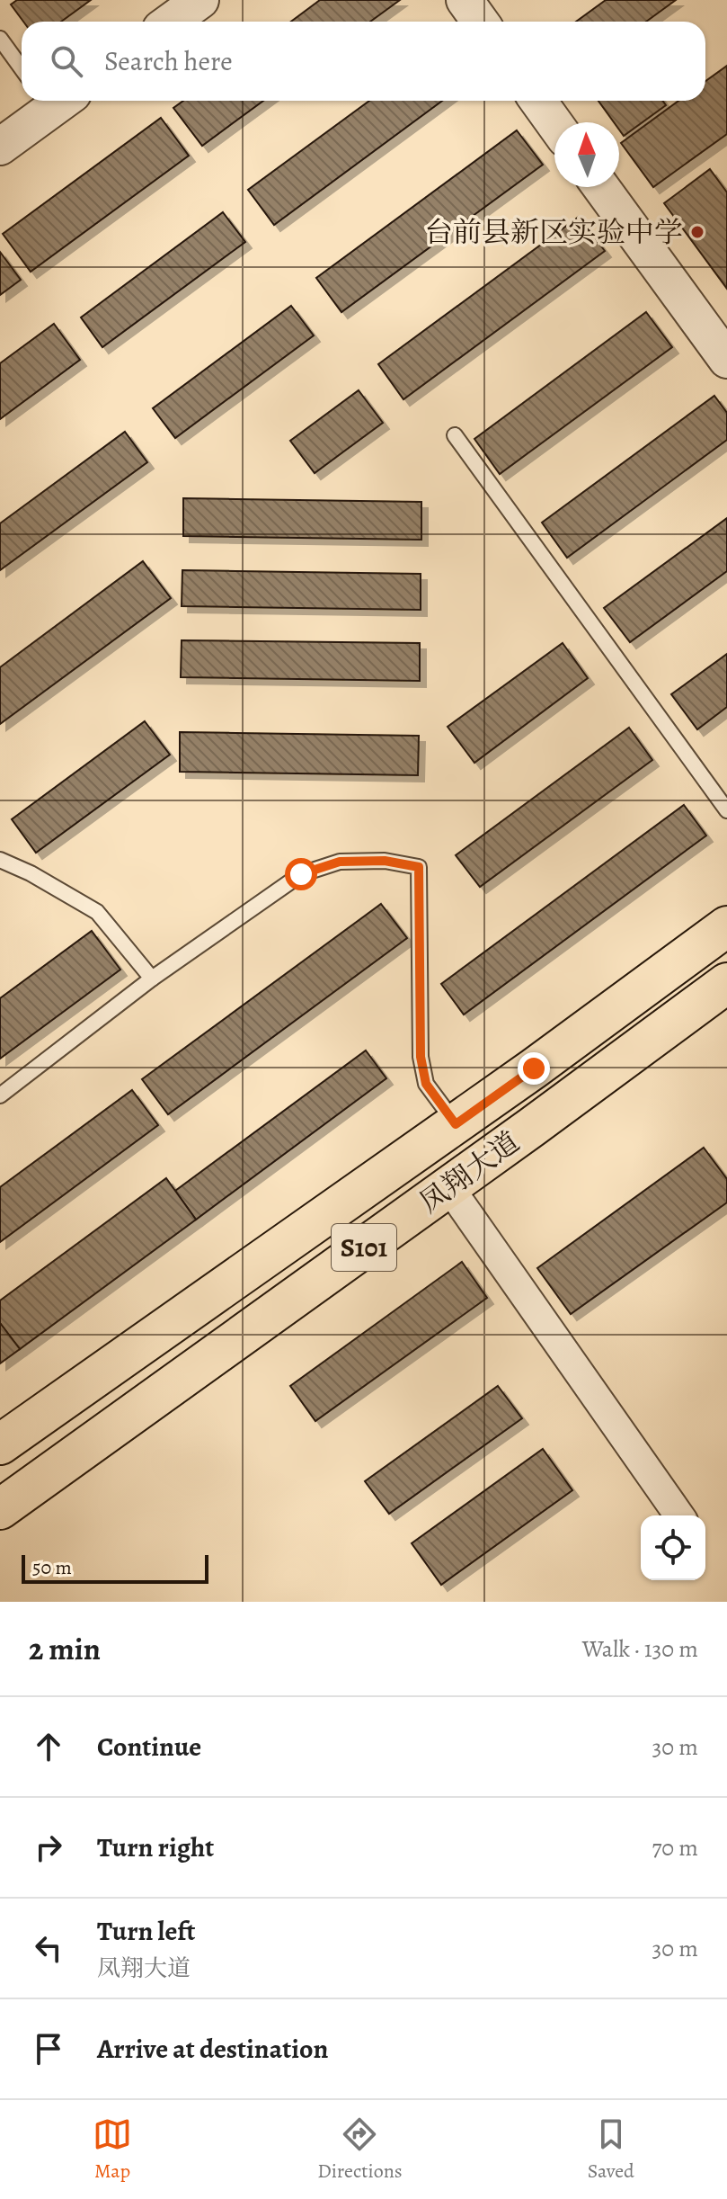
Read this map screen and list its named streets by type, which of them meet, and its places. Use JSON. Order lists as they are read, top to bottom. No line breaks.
{"streets":{"main road":["凤翔大道","S101"]},"places":["台前县新区实验中学"],"scale_bar":"50 m","north":"top","page":{"search":"Search here","scale":"50 m","heading":["2 min","Walk · 130 m"],"list":[["Continue","30 m"],["Turn right","70 m"],["Turn left","凤翔大道","30 m"],"Arrive at destination"],"nav":["Map","Directions","Saved"]}}
